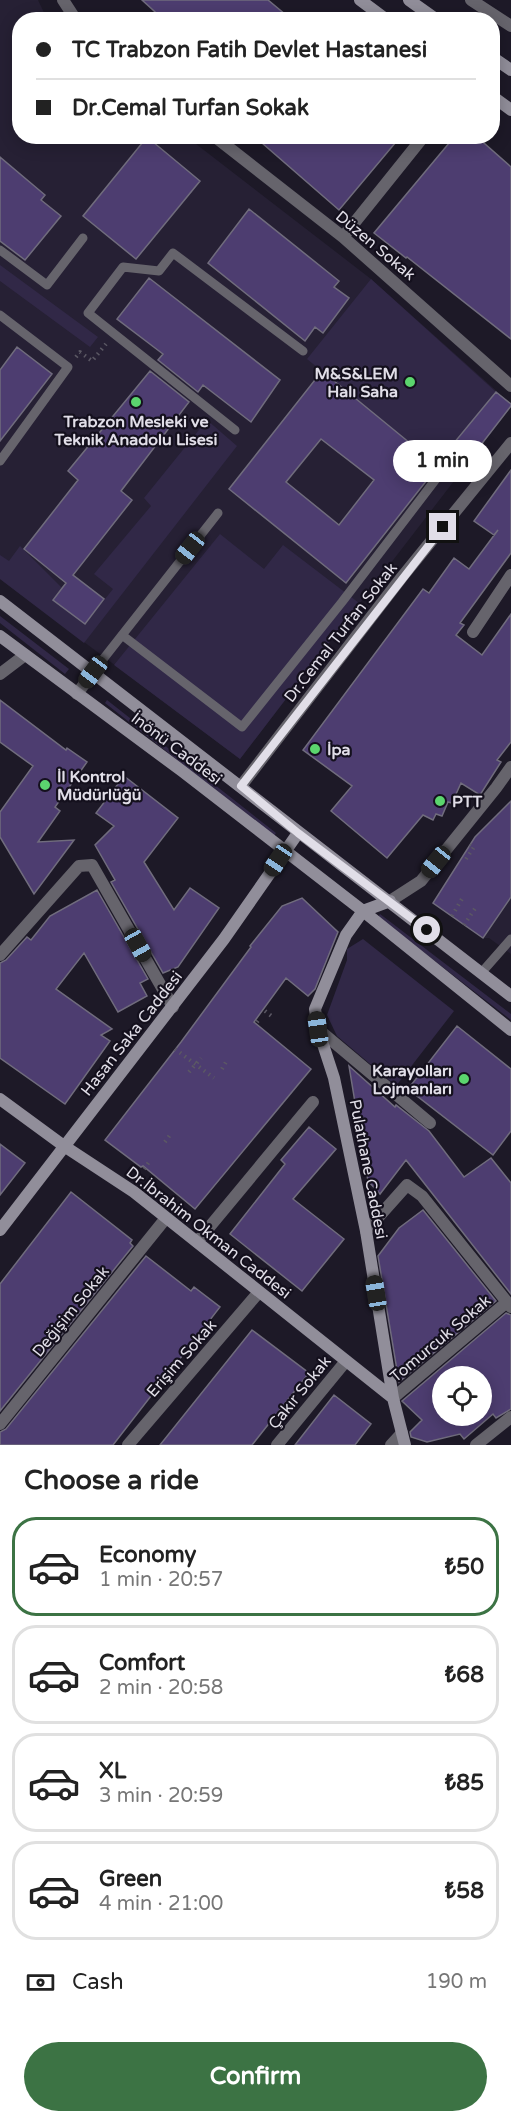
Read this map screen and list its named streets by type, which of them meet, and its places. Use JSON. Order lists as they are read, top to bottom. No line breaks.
{"streets":{"street":["Düzen Sokak","Dr.Cemal Turfan Sokak","İnönü Caddesi","Hasan Saka Caddesi","Pulathane Caddesi","Dr.İbrahim Okman Caddesi","Değişim Sokak","Tomurcuk Sokak","Erişim Sokak","Çakır Sokak"]},"crossings":[["Dr.Cemal Turfan Sokak","İnönü Caddesi"],["İnönü Caddesi","Hasan Saka Caddesi"],["İnönü Caddesi","Pulathane Caddesi"],["Hasan Saka Caddesi","Dr.İbrahim Okman Caddesi"],["Pulathane Caddesi","Dr.İbrahim Okman Caddesi"],["Pulathane Caddesi","Tomurcuk Sokak"],["Dr.İbrahim Okman Caddesi","Değişim Sokak"],["Dr.İbrahim Okman Caddesi","Tomurcuk Sokak"],["Dr.İbrahim Okman Caddesi","Erişim Sokak"],["Dr.İbrahim Okman Caddesi","Çakır Sokak"]],"places":["M&S&LEM Halı Saha","Trabzon Mesleki ve Teknik Anadolu Lisesi","İpa","İl Kontrol Müdürlüğü","PTT","Karayolları Lojmanları"],"page":{"banner":["TC Trabzon Fatih Devlet Hastanesi","Dr.Cemal Turfan Sokak"],"bubble":"1 min","heading":"Choose a ride","list":[{"name":"Economy","note":"1 min · 20:57","value":"₺50"},{"name":"Comfort","note":"2 min · 20:58","value":"₺68"},{"name":"XL","note":"3 min · 20:59","value":"₺85"},{"name":"Green","note":"4 min · 21:00","value":"₺58"}],"pay":["Cash","190 m"],"buttons":"Confirm"}}
